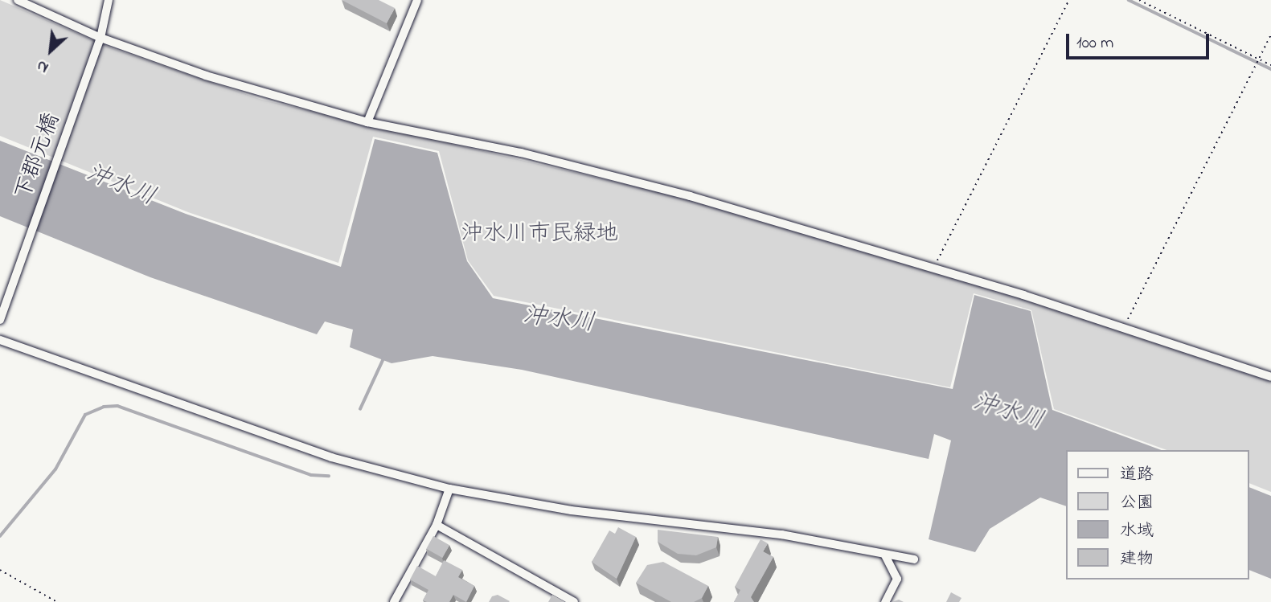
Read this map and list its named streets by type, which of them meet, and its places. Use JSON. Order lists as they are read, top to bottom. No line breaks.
{"streets":{"street":["下郡元橋"]},"water":["沖水川"],"parks":["沖水川市民緑地"],"legend":["道路","公園","水域","建物"],"scale_bar":"100 m","north":"bottom left"}
